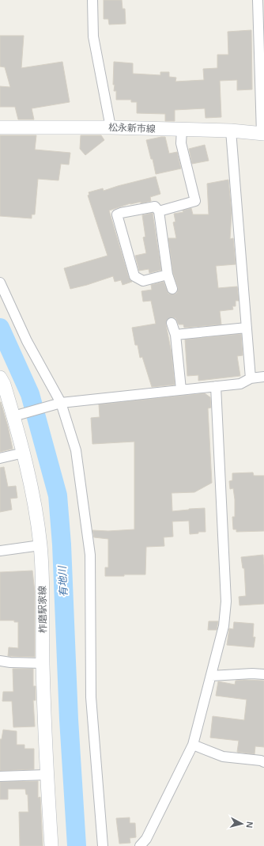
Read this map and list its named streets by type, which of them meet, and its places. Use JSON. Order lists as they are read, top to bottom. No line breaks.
{"streets":{"main road":["松永新市線","柞磨駅家線"]},"water":["有地川"],"north":"right"}
